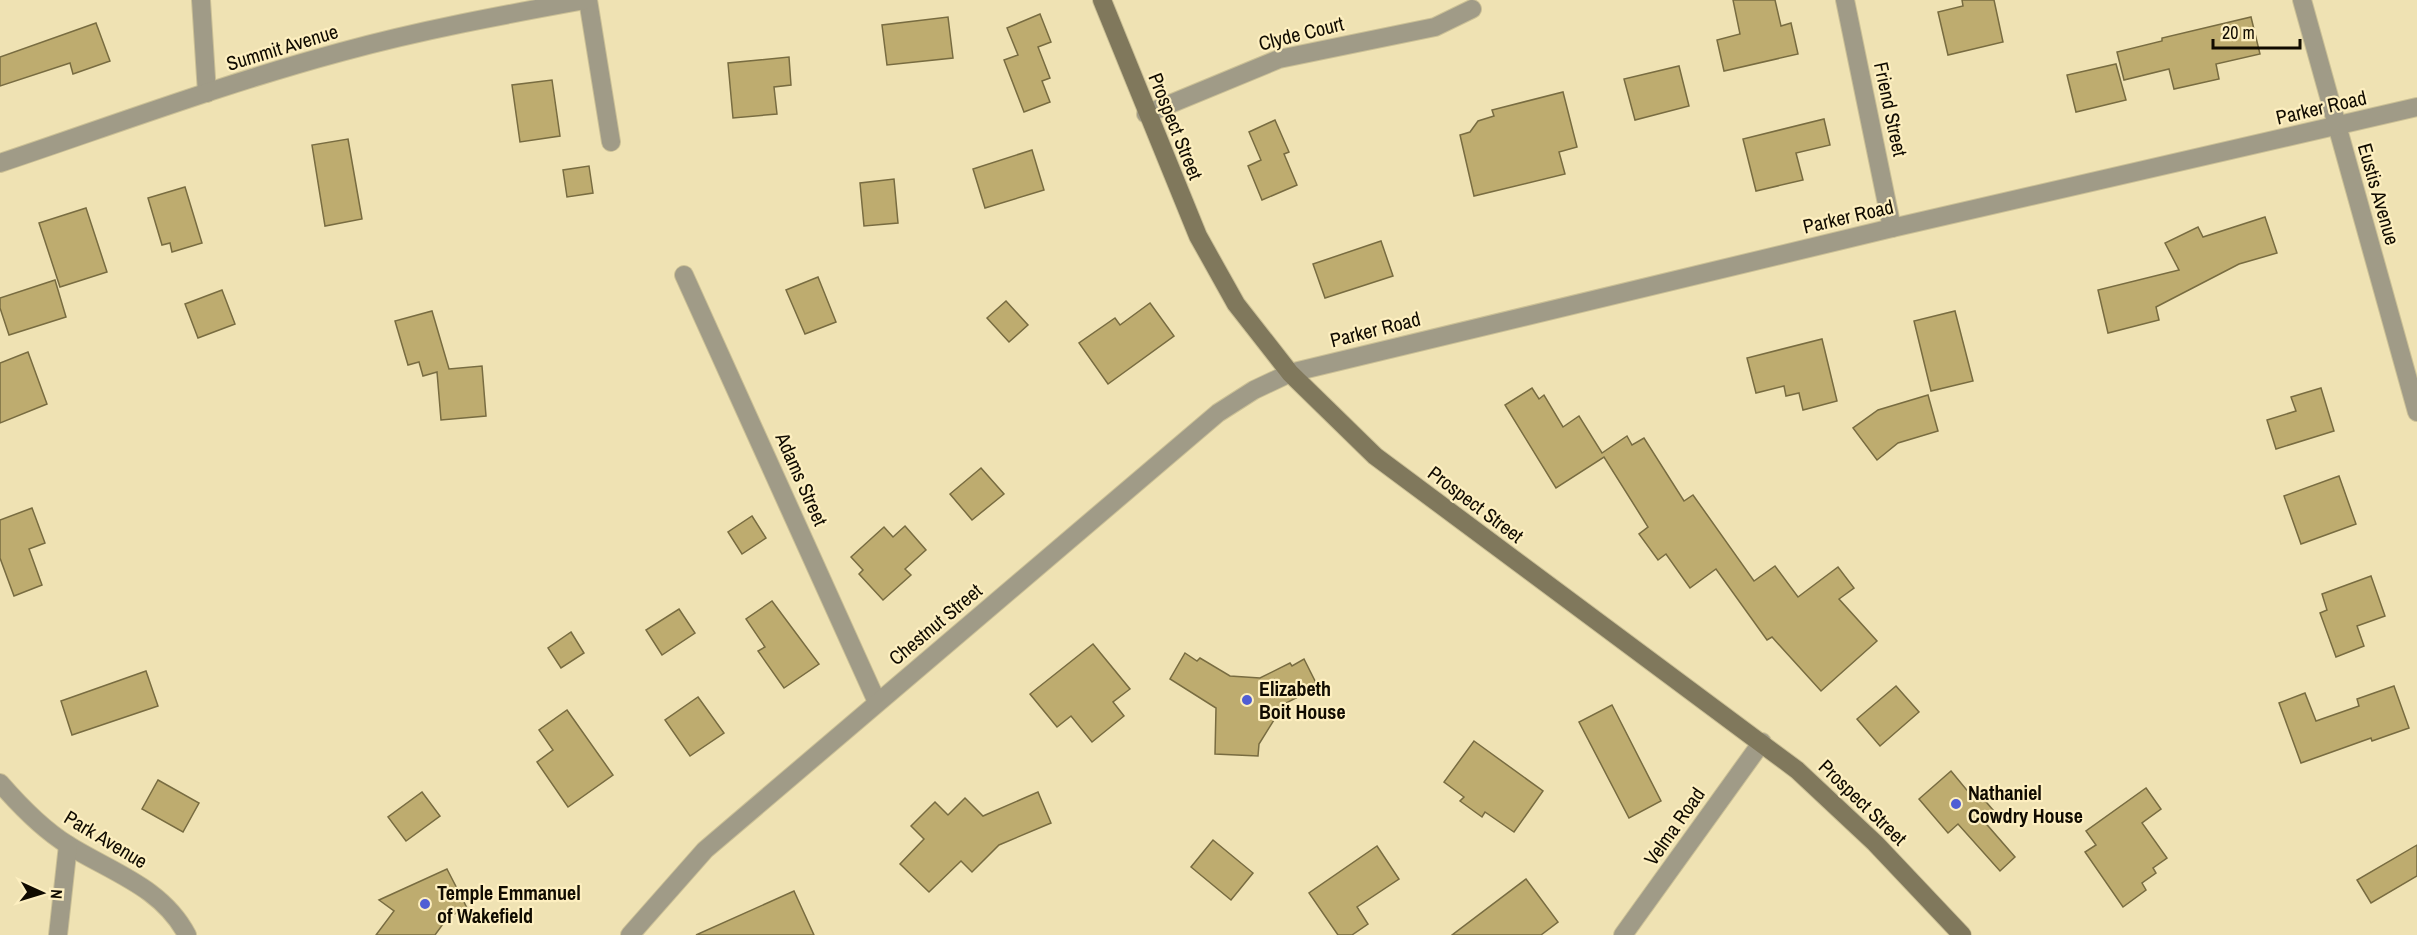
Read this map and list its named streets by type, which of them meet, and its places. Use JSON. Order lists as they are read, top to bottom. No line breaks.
{"streets":{"main road":["Prospect Street"],"street":["Clyde Court","Summit Avenue","Parker Road","Friend Street","Eustis Avenue","Adams Street","Chestnut Street","Velma Road","Park Avenue"]},"crossings":[["Clyde Court","Prospect Street"],["Parker Road","Friend Street"],["Parker Road","Prospect Street"],["Parker Road","Eustis Avenue"],["Parker Road","Chestnut Street"],["Prospect Street","Chestnut Street"],["Prospect Street","Velma Road"],["Adams Street","Chestnut Street"]],"places":["Elizabeth Boit House","Nathaniel Cowdry House","Temple Emmanuel of Wakefield"],"scale_bar":"20 m","north":"right"}
